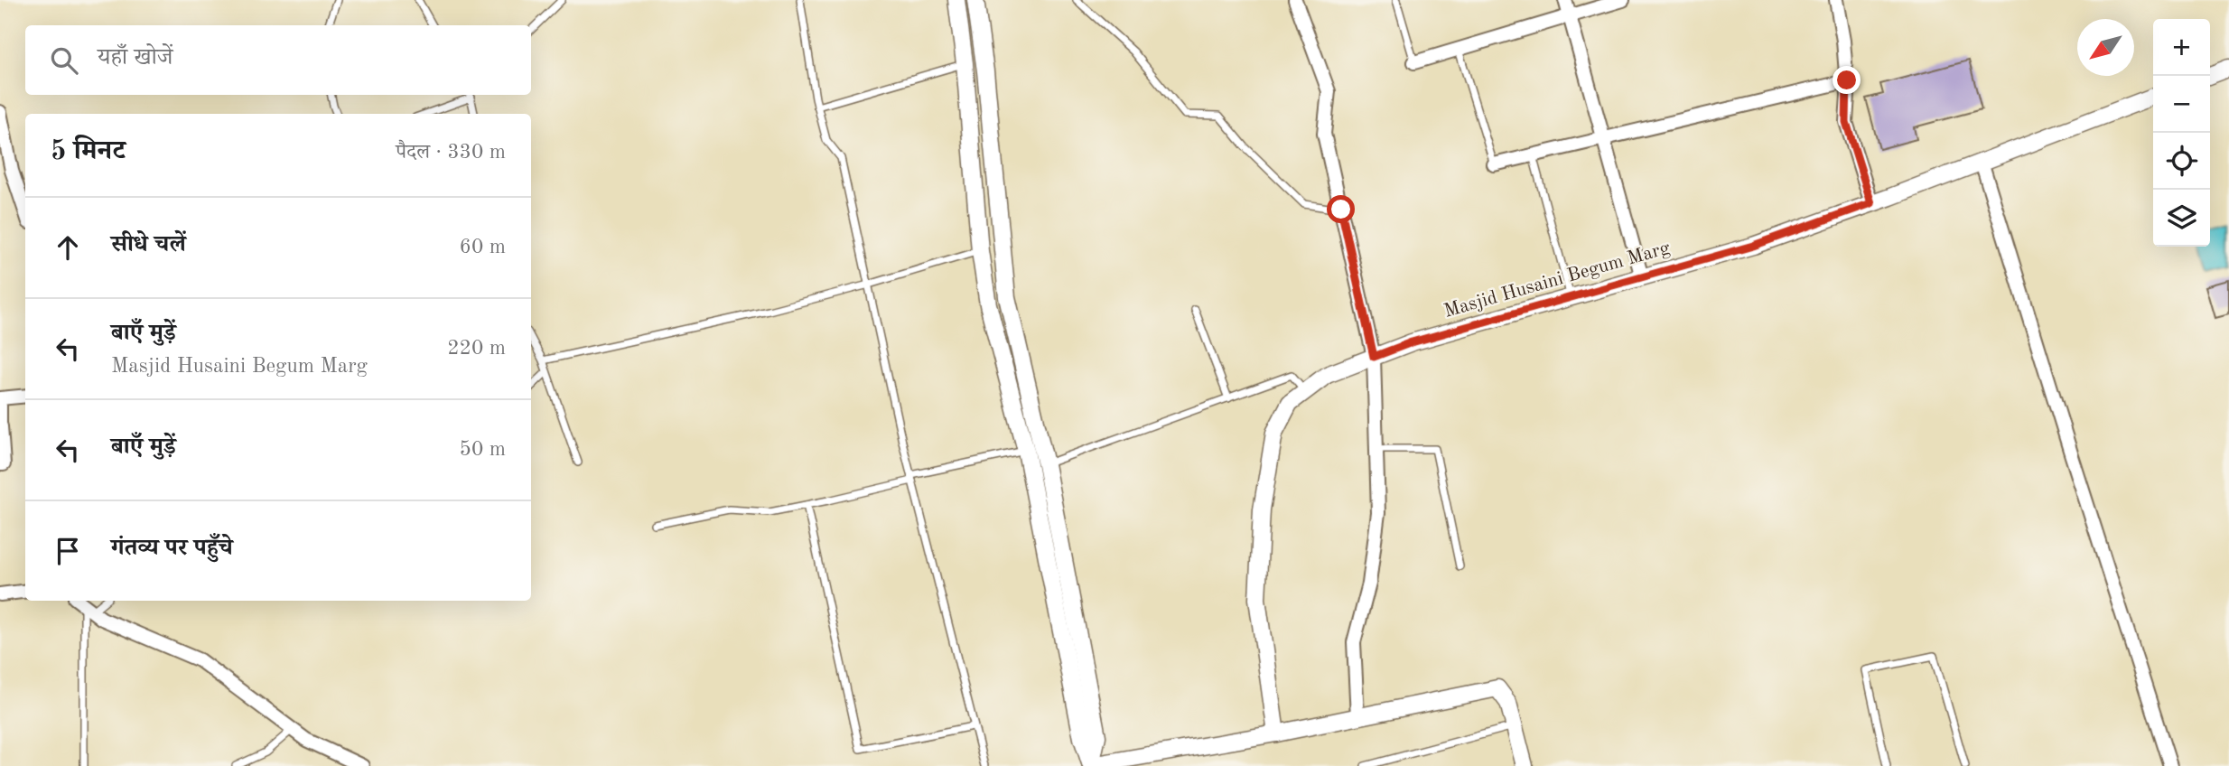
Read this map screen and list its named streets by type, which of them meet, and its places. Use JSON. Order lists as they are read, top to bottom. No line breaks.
{"streets":{"street":["Masjid Husaini Begum Marg"]},"north":"bottom left","page":{"map_buttons":["+","−"],"search":"यहाँ खोजें","heading":["5 मिनट","पैदल · 330 m"],"list":[["सीधे चलें","60 m"],["बाएँ मुड़ें","Masjid Husaini Begum Marg","220 m"],["बाएँ मुड़ें","50 m"],"गंतव्य पर पहुँचे"]}}
